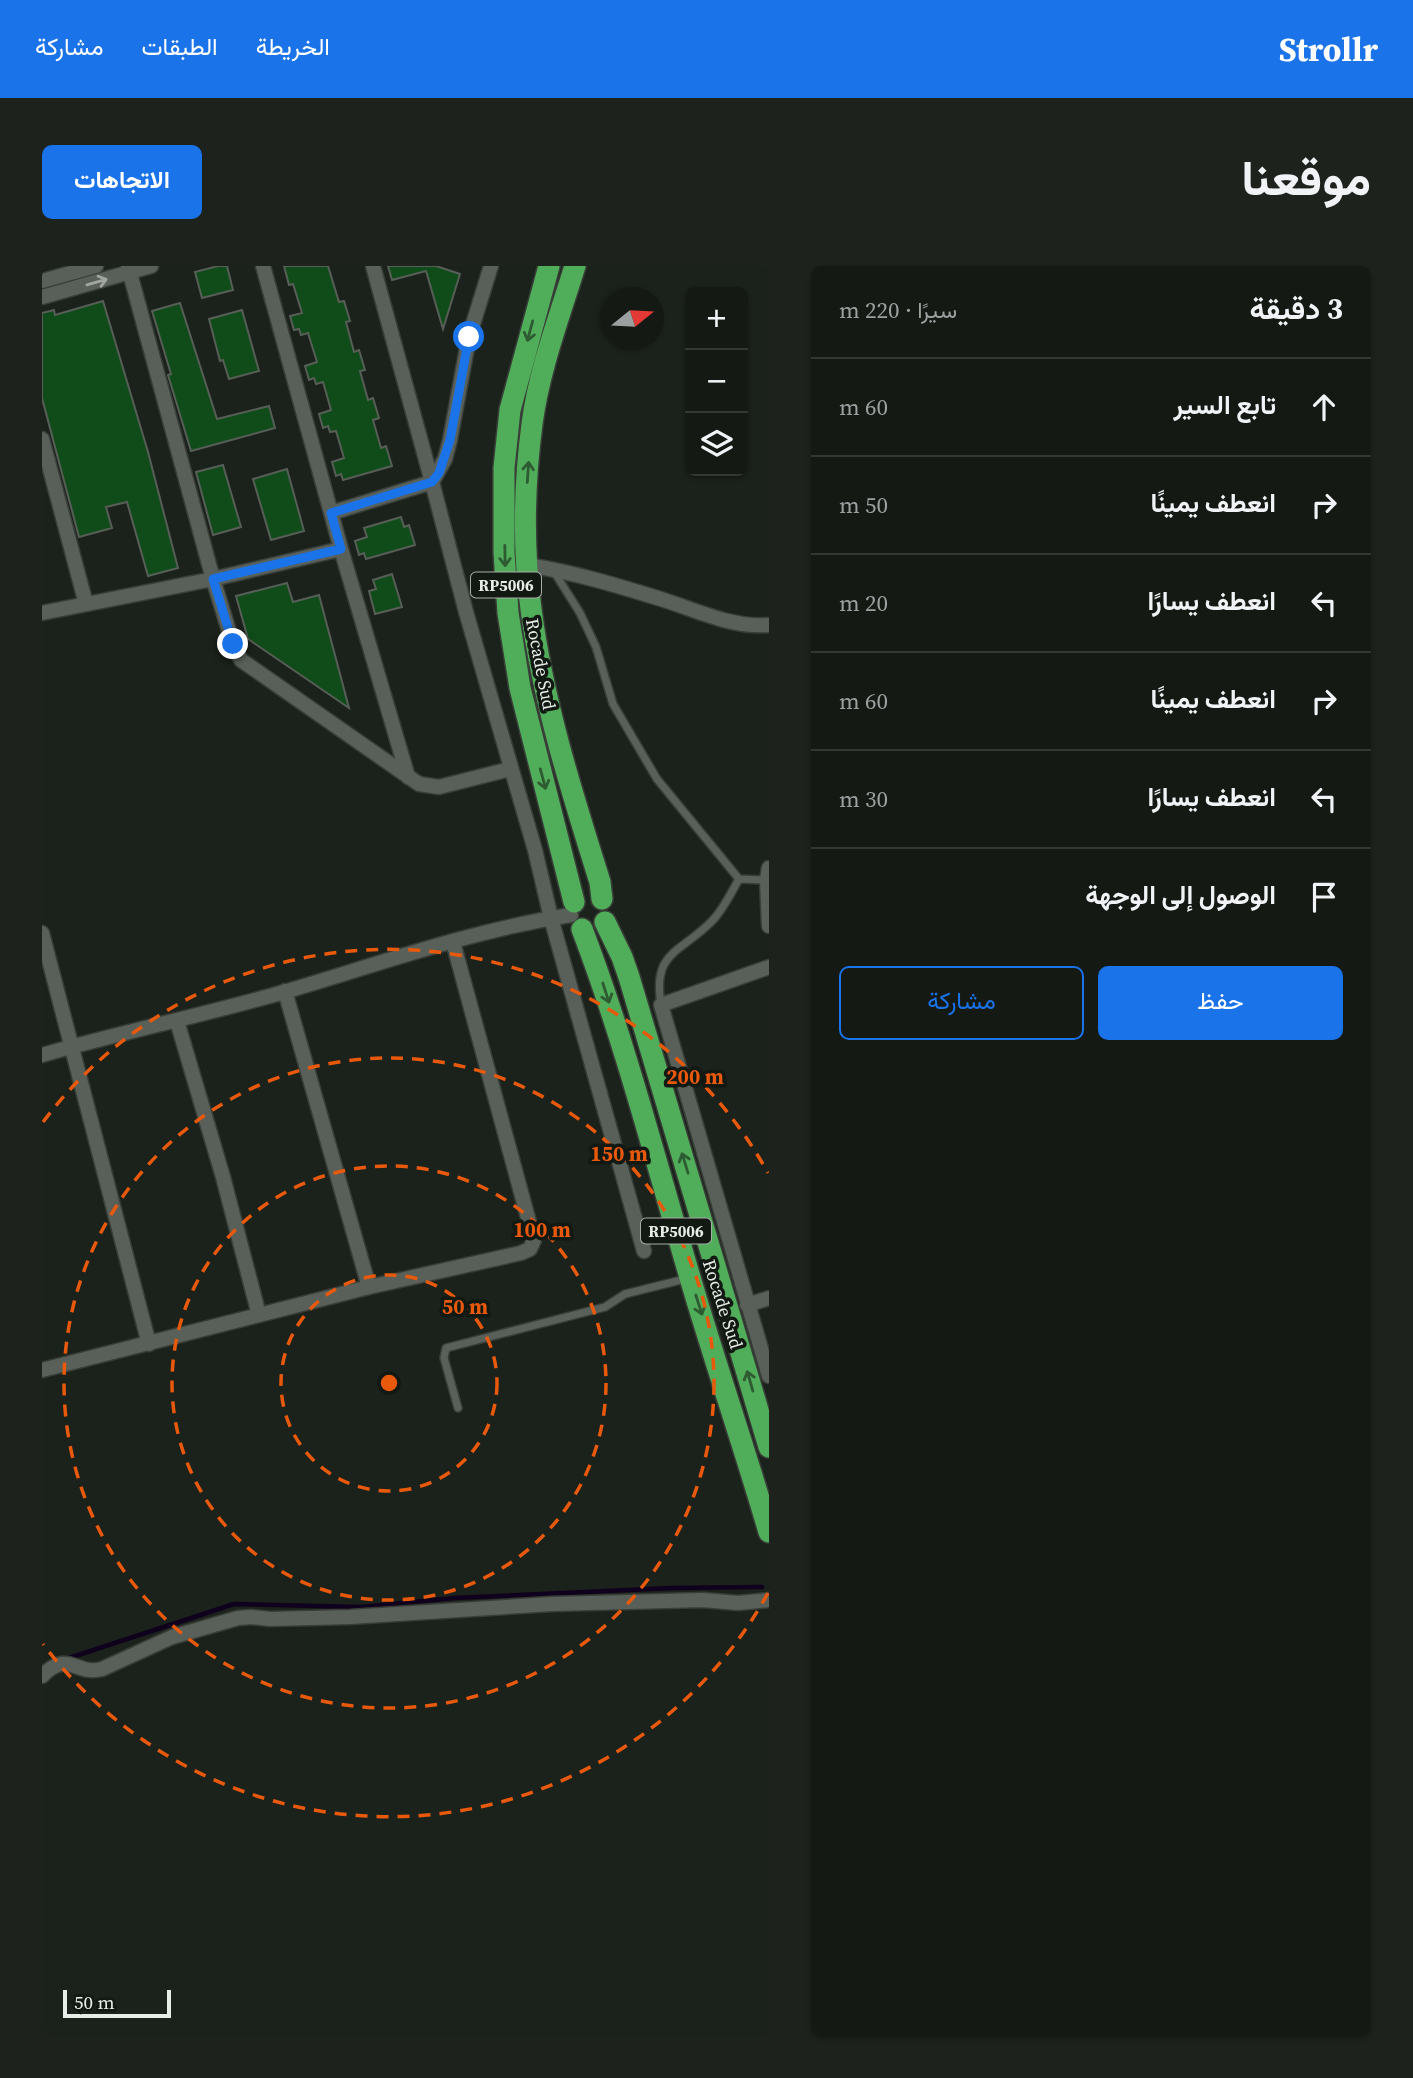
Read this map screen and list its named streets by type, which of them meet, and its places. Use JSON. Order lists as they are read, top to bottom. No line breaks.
{"streets":{"highway":["RP5006","Rocade Sud"]},"scale_bar":"50 m","north":"right","page":{"header":"Strollr","nav":["الخريطة","الطبقات","مشاركة"],"title":"موقعنا","buttons":["الاتجاهات",["حفظ","مشاركة"]],"heading":["3 دقيقة","سيرًا · 220 m"],"map_buttons":["+","−"],"list":[["تابع السير","60 m"],["انعطف يمينًا","50 m"],["انعطف يسارًا","20 m"],["انعطف يمينًا","60 m"],["انعطف يسارًا","30 m"],"الوصول إلى الوجهة"],"scale":"50 m"},"rings":["200 m","150 m","100 m","50 m"]}
